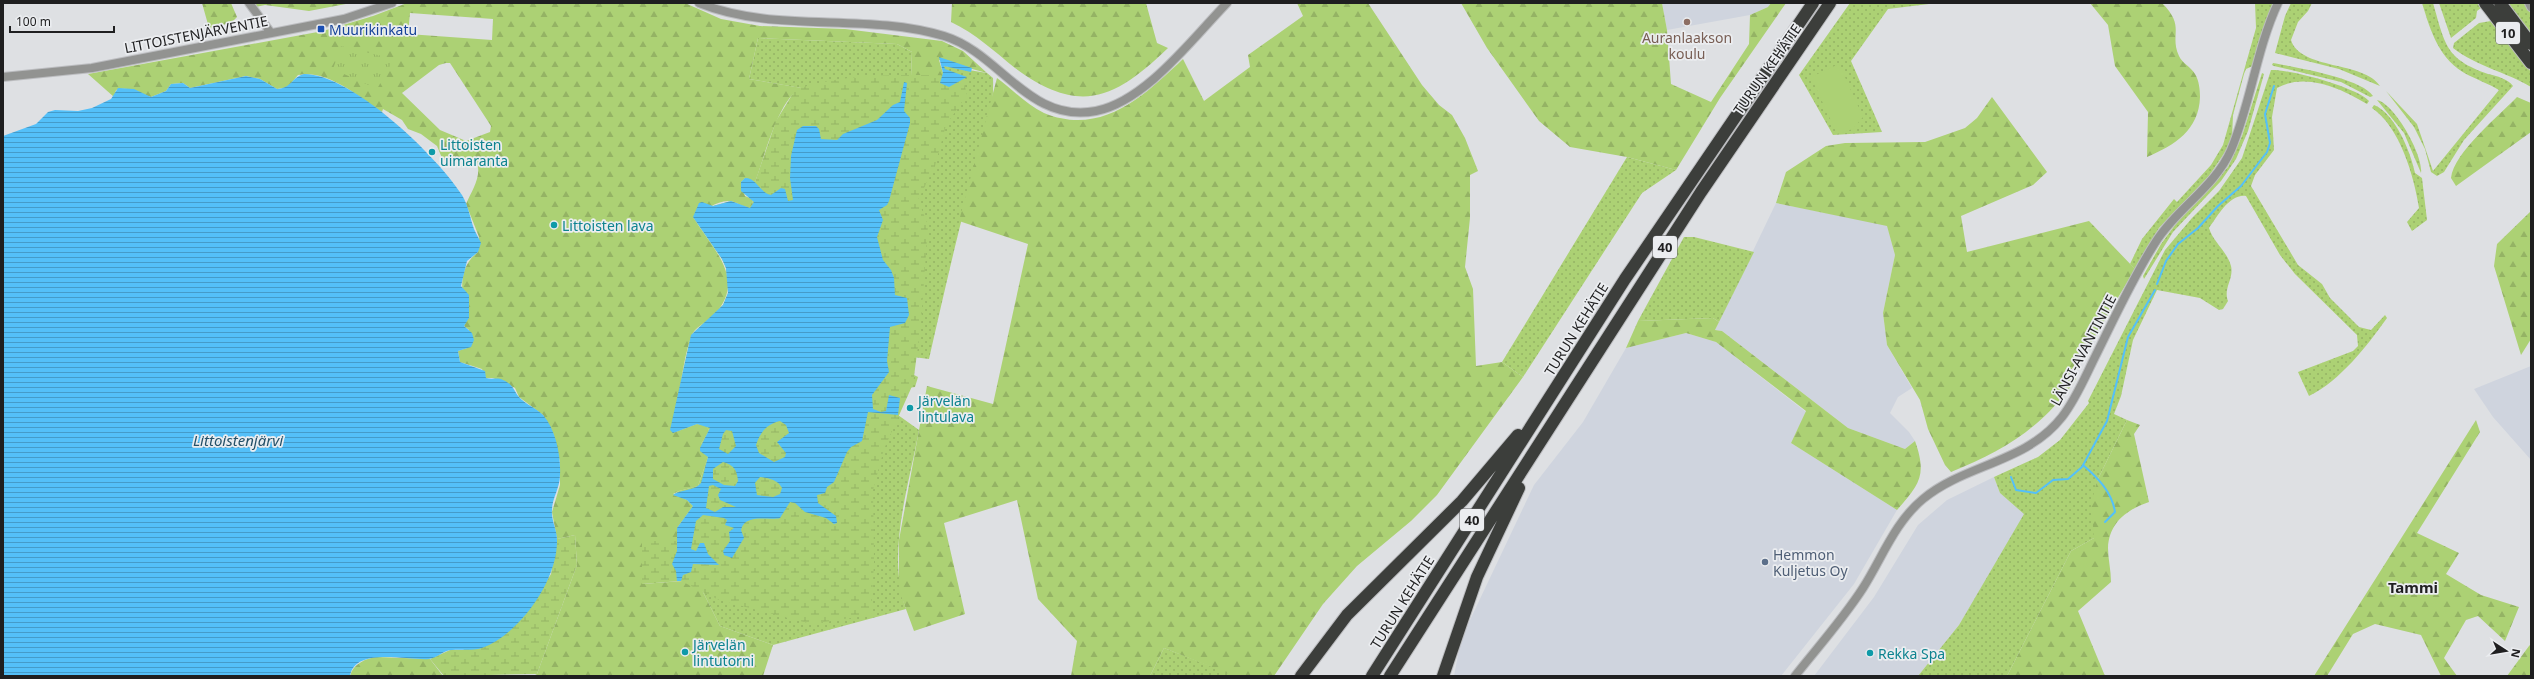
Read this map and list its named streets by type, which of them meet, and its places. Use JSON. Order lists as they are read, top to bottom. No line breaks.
{"streets":{"highway":["10","TURUN KEHÄTIE","40"],"street":["LITTOISTENJÄRVENTIE","LÄNSI-AVANTINTIE"]},"districts":["Tammi"],"water":["Littoistenjärvi"],"places":{"other":["Auranlaakson koulu","Littoisten uimaranta","Littoisten lava","Järvelän lintulava","Hemmon Kuljetus Oy","Järvelän lintutorni","Rekka Spa"],"transit":["Muurikinkatu"]},"scale_bar":"100 m","north":"right"}
